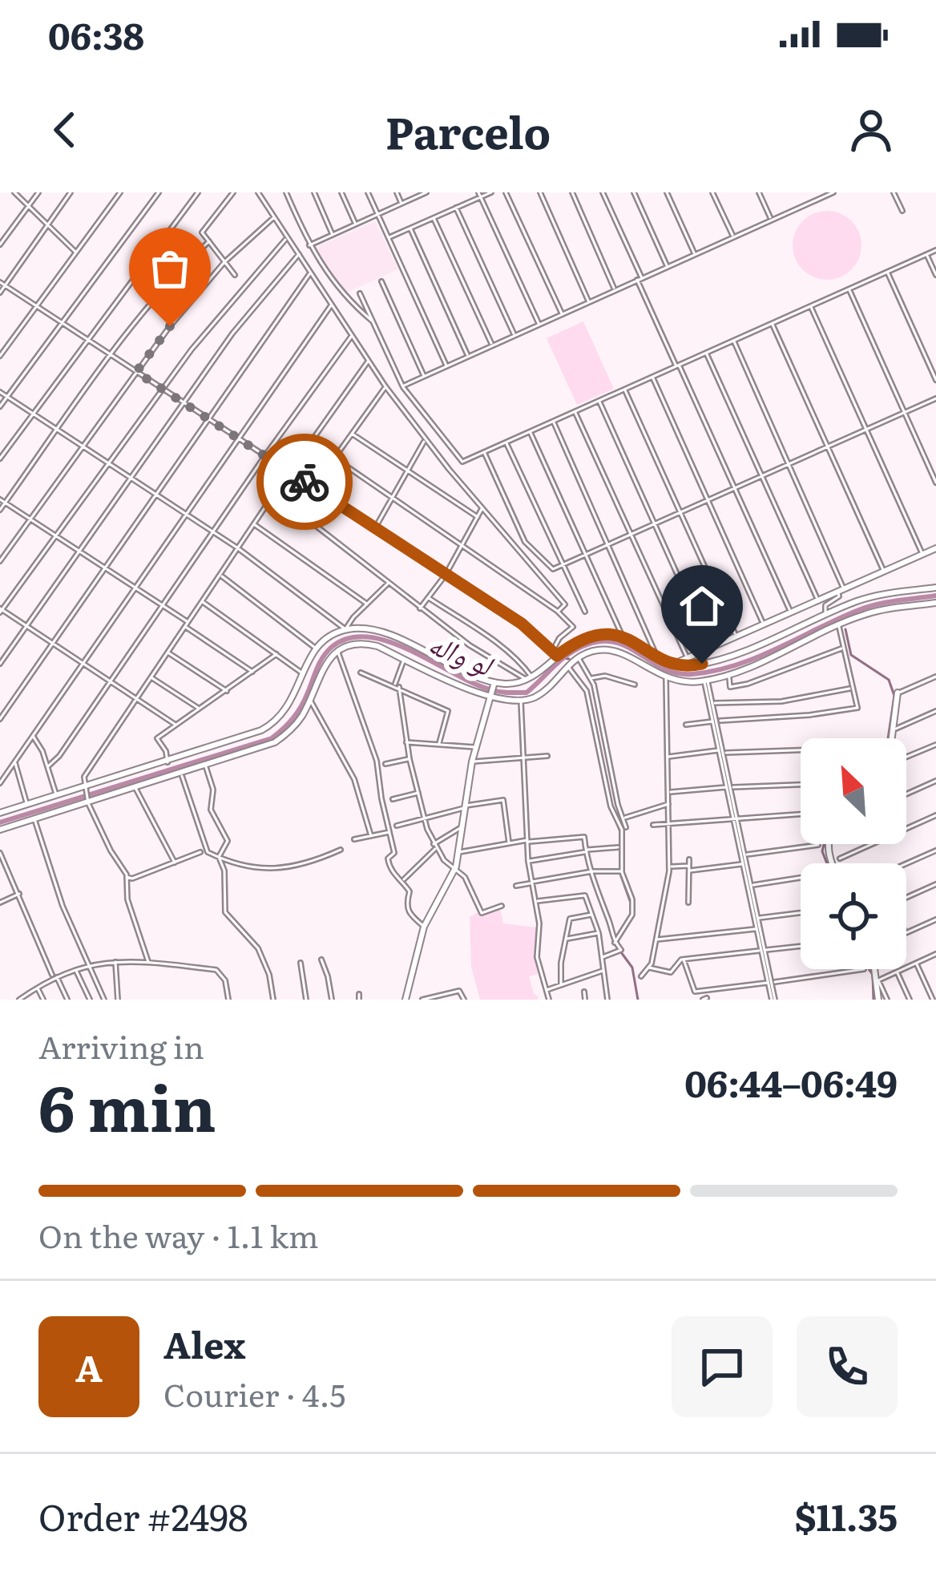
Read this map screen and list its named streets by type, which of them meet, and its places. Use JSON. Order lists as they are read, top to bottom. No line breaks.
{"water":["لو واله"],"north":"top left","page":{"status":"06:38","header":"Parcelo","heading":["6 min","Arriving in","06:44–06:49"],"panel":["Alex","Courier · 4.5","Order #2498","$11.35"],"bar":"On the way · 1.1 km","round":"A"}}
